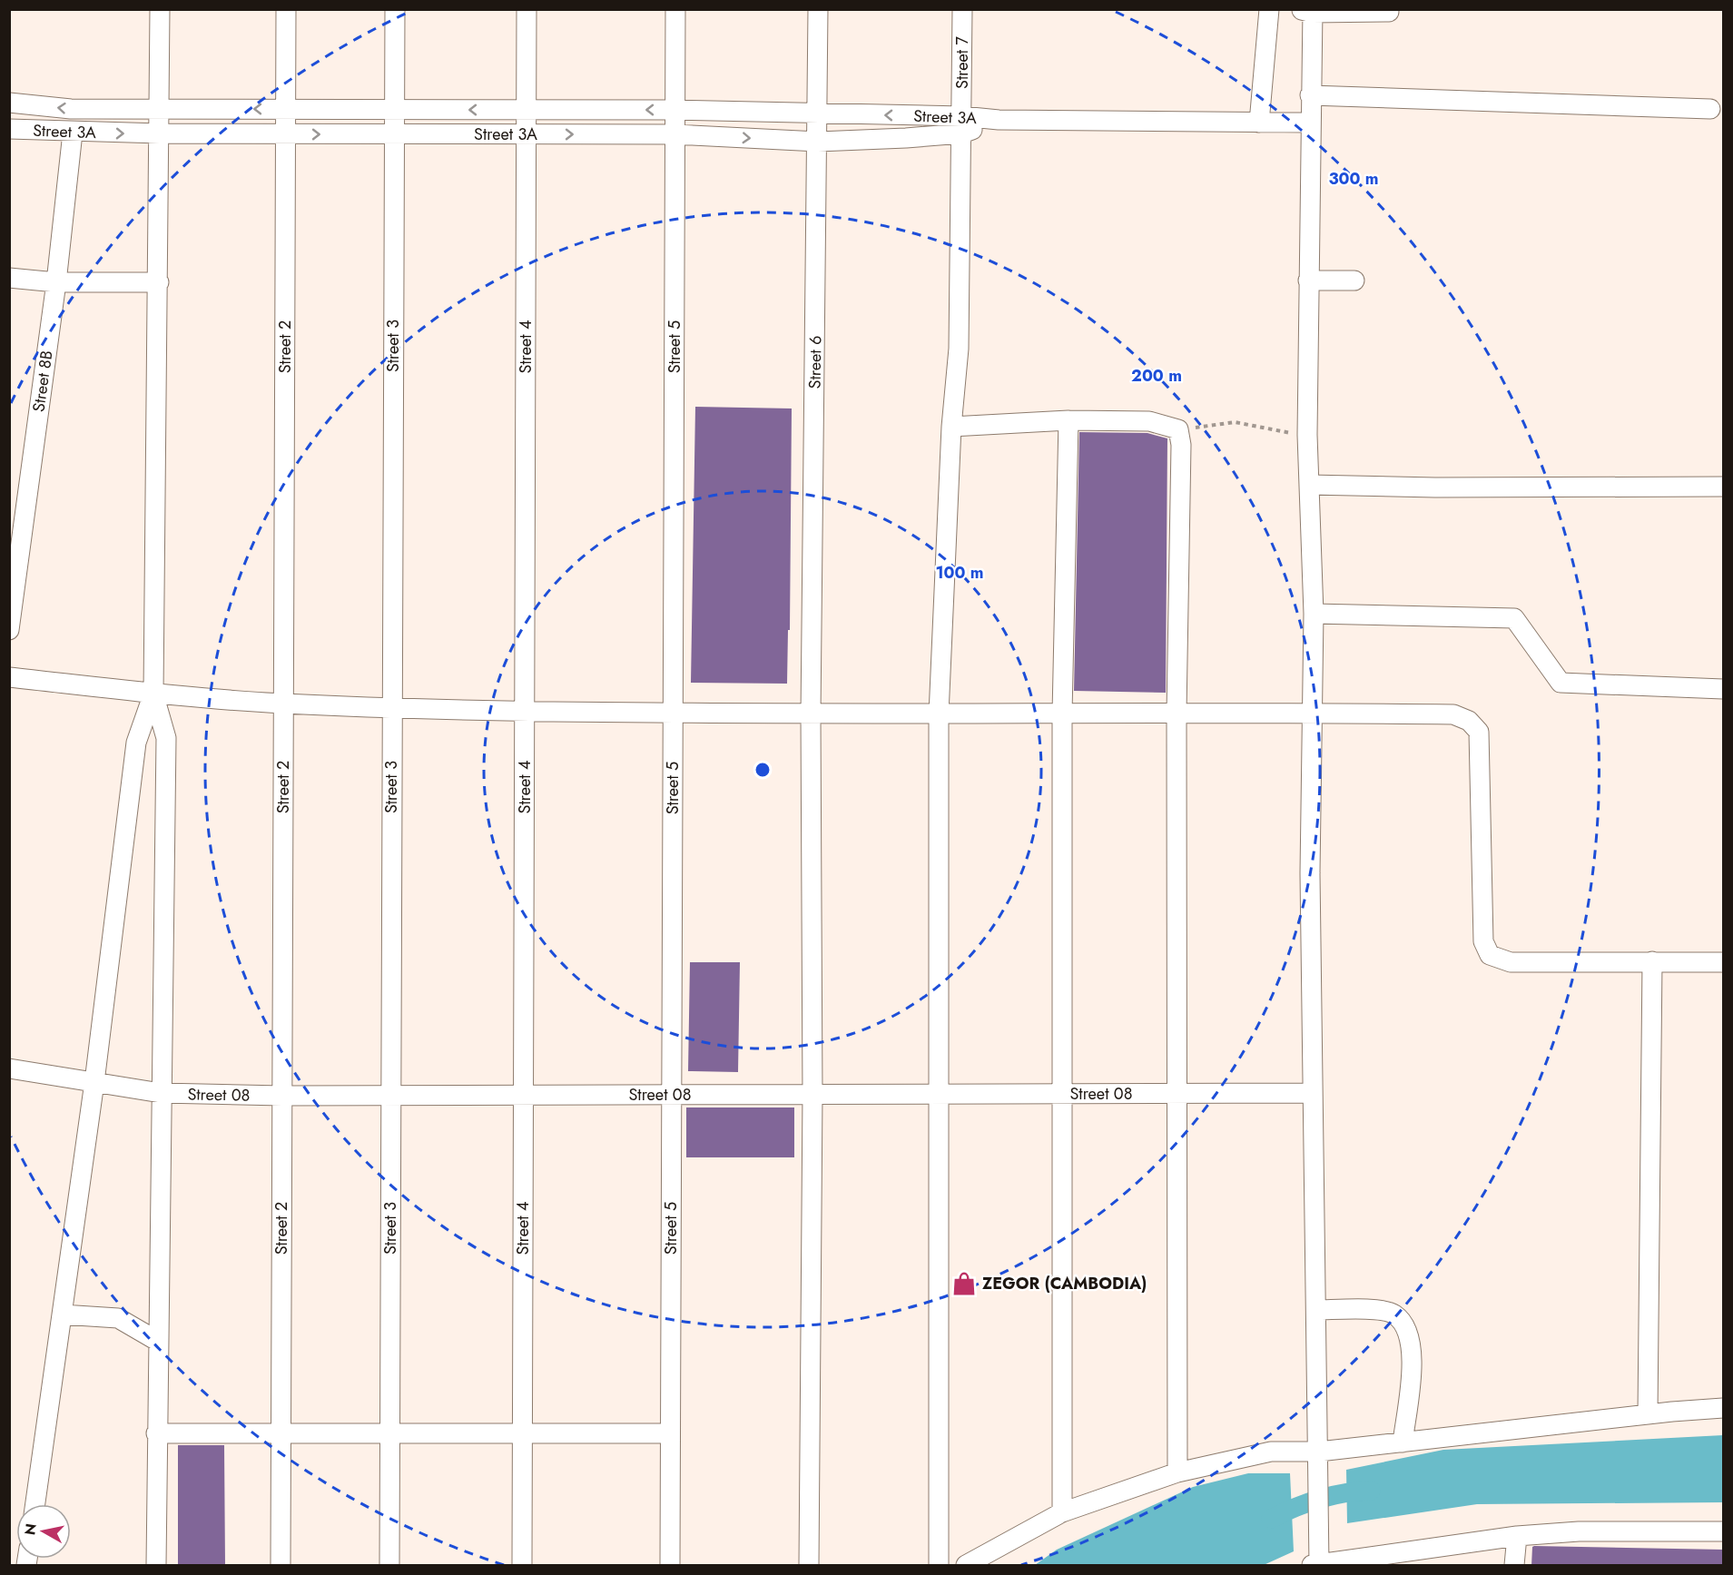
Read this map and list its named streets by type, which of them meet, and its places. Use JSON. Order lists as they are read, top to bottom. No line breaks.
{"streets":{"street":["Street 7","Street 3A","Street 3","Street 2","Street 4","Street 5","Street 6","Street 8B","Street 08"]},"crossings":[["Street 7","Street 3A"],["Street 7","Street 08"],["Street 3A","Street 3"],["Street 3A","Street 2"],["Street 3A","Street 4"],["Street 3A","Street 5"],["Street 3A","Street 6"],["Street 3A","Street 8B"],["Street 3","Street 08"],["Street 2","Street 08"],["Street 4","Street 08"],["Street 5","Street 08"],["Street 6","Street 08"]],"places":{"shop":["ZEGOR (CAMBODIA)"]},"north":"left","rings":["300 m","200 m","100 m"]}
